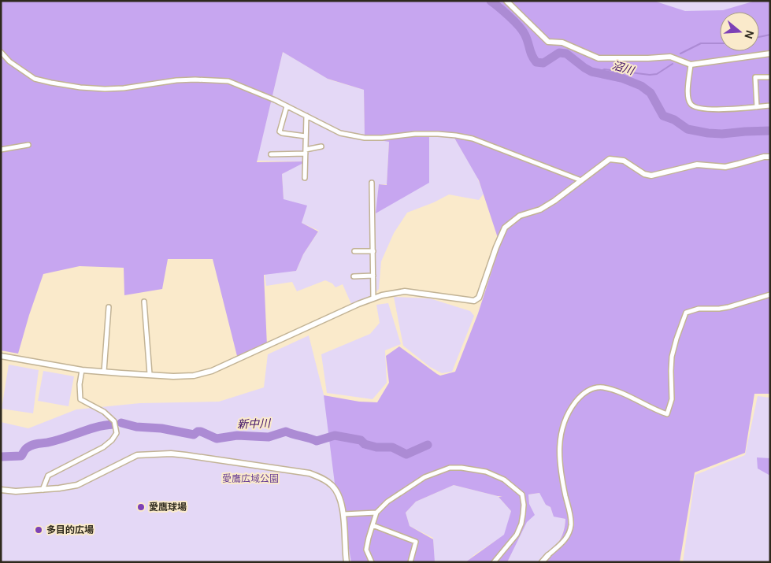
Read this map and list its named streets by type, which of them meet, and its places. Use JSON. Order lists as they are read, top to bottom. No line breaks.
{"water":["沼川","新中川"],"parks":["愛鷹広域公園"],"places":["愛鷹球場","多目的広場"],"north":"right"}
